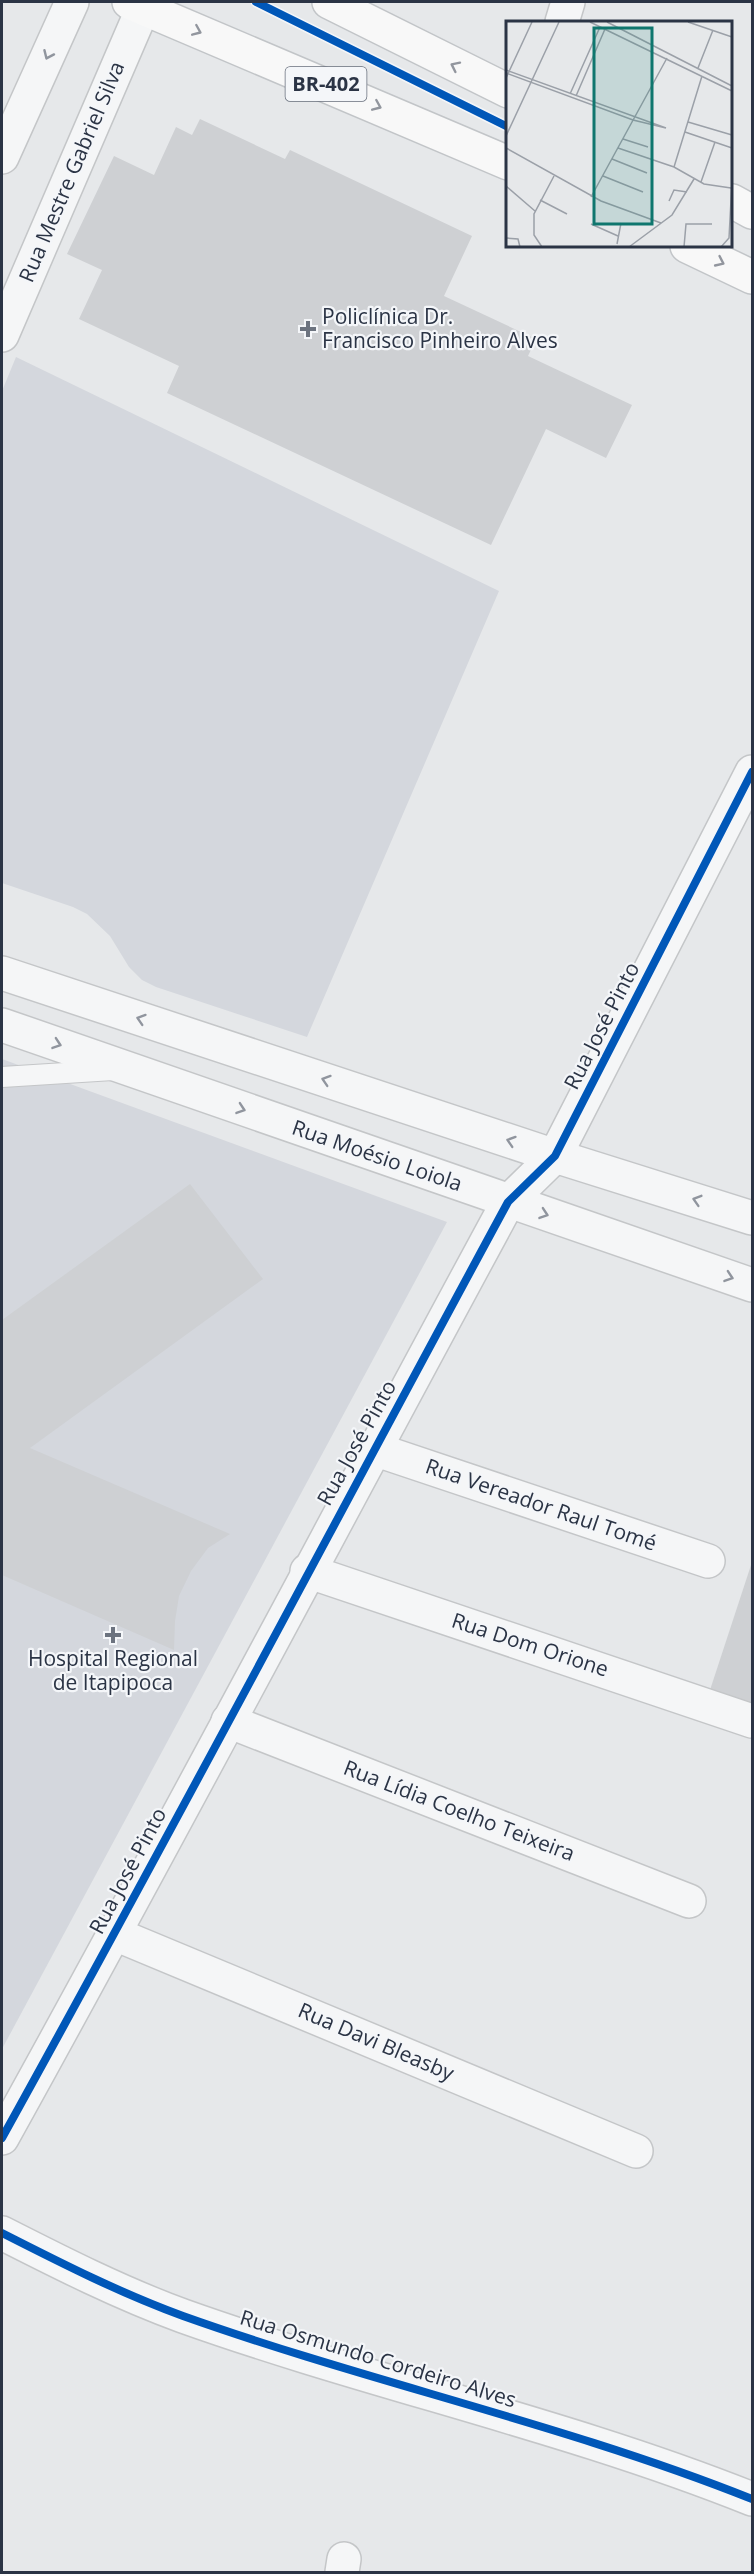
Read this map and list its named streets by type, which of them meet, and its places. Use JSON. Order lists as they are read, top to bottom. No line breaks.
{"streets":{"main road":["BR-402"],"street":["Rua Mestre Gabriel Silva","Rua José Pinto","Rua Moésio Loiola","Rua Vereador Raul Tomé","Rua Dom Orione","Rua Lídia Coelho Teixeira","Rua Davi Bleasby","Rua Osmundo Cordeiro Alves"]},"crossings":[["BR-402","Rua Mestre Gabriel Silva"],["Rua José Pinto","Rua Moésio Loiola"],["Rua José Pinto","Rua Vereador Raul Tomé"],["Rua José Pinto","Rua Dom Orione"],["Rua José Pinto","Rua Lídia Coelho Teixeira"],["Rua José Pinto","Rua Davi Bleasby"]],"places":{"health":["Policlínica Dr. Francisco Pinheiro Alves","Hospital Regional de Itapipoca"]}}
